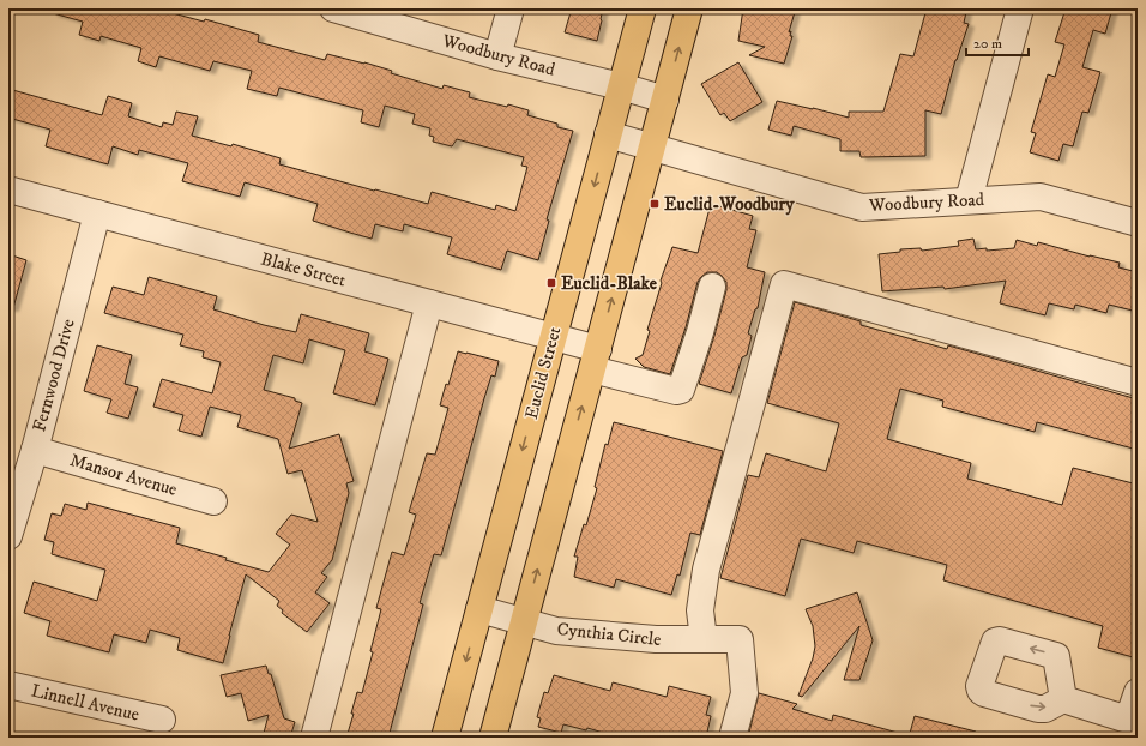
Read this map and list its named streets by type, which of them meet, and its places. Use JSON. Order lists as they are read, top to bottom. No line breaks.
{"streets":{"main road":["Euclid Street"],"street":["Woodbury Road","Blake Street","Fernwood Drive","Mansor Avenue","Cynthia Circle","Linnell Avenue"]},"crossings":[["Woodbury Road","Euclid Street"],["Blake Street","Euclid Street"],["Blake Street","Fernwood Drive"],["Euclid Street","Cynthia Circle"],["Fernwood Drive","Mansor Avenue"]],"places":{"transit":["Euclid-Woodbury","Euclid-Blake"]},"scale_bar":"20 m"}
